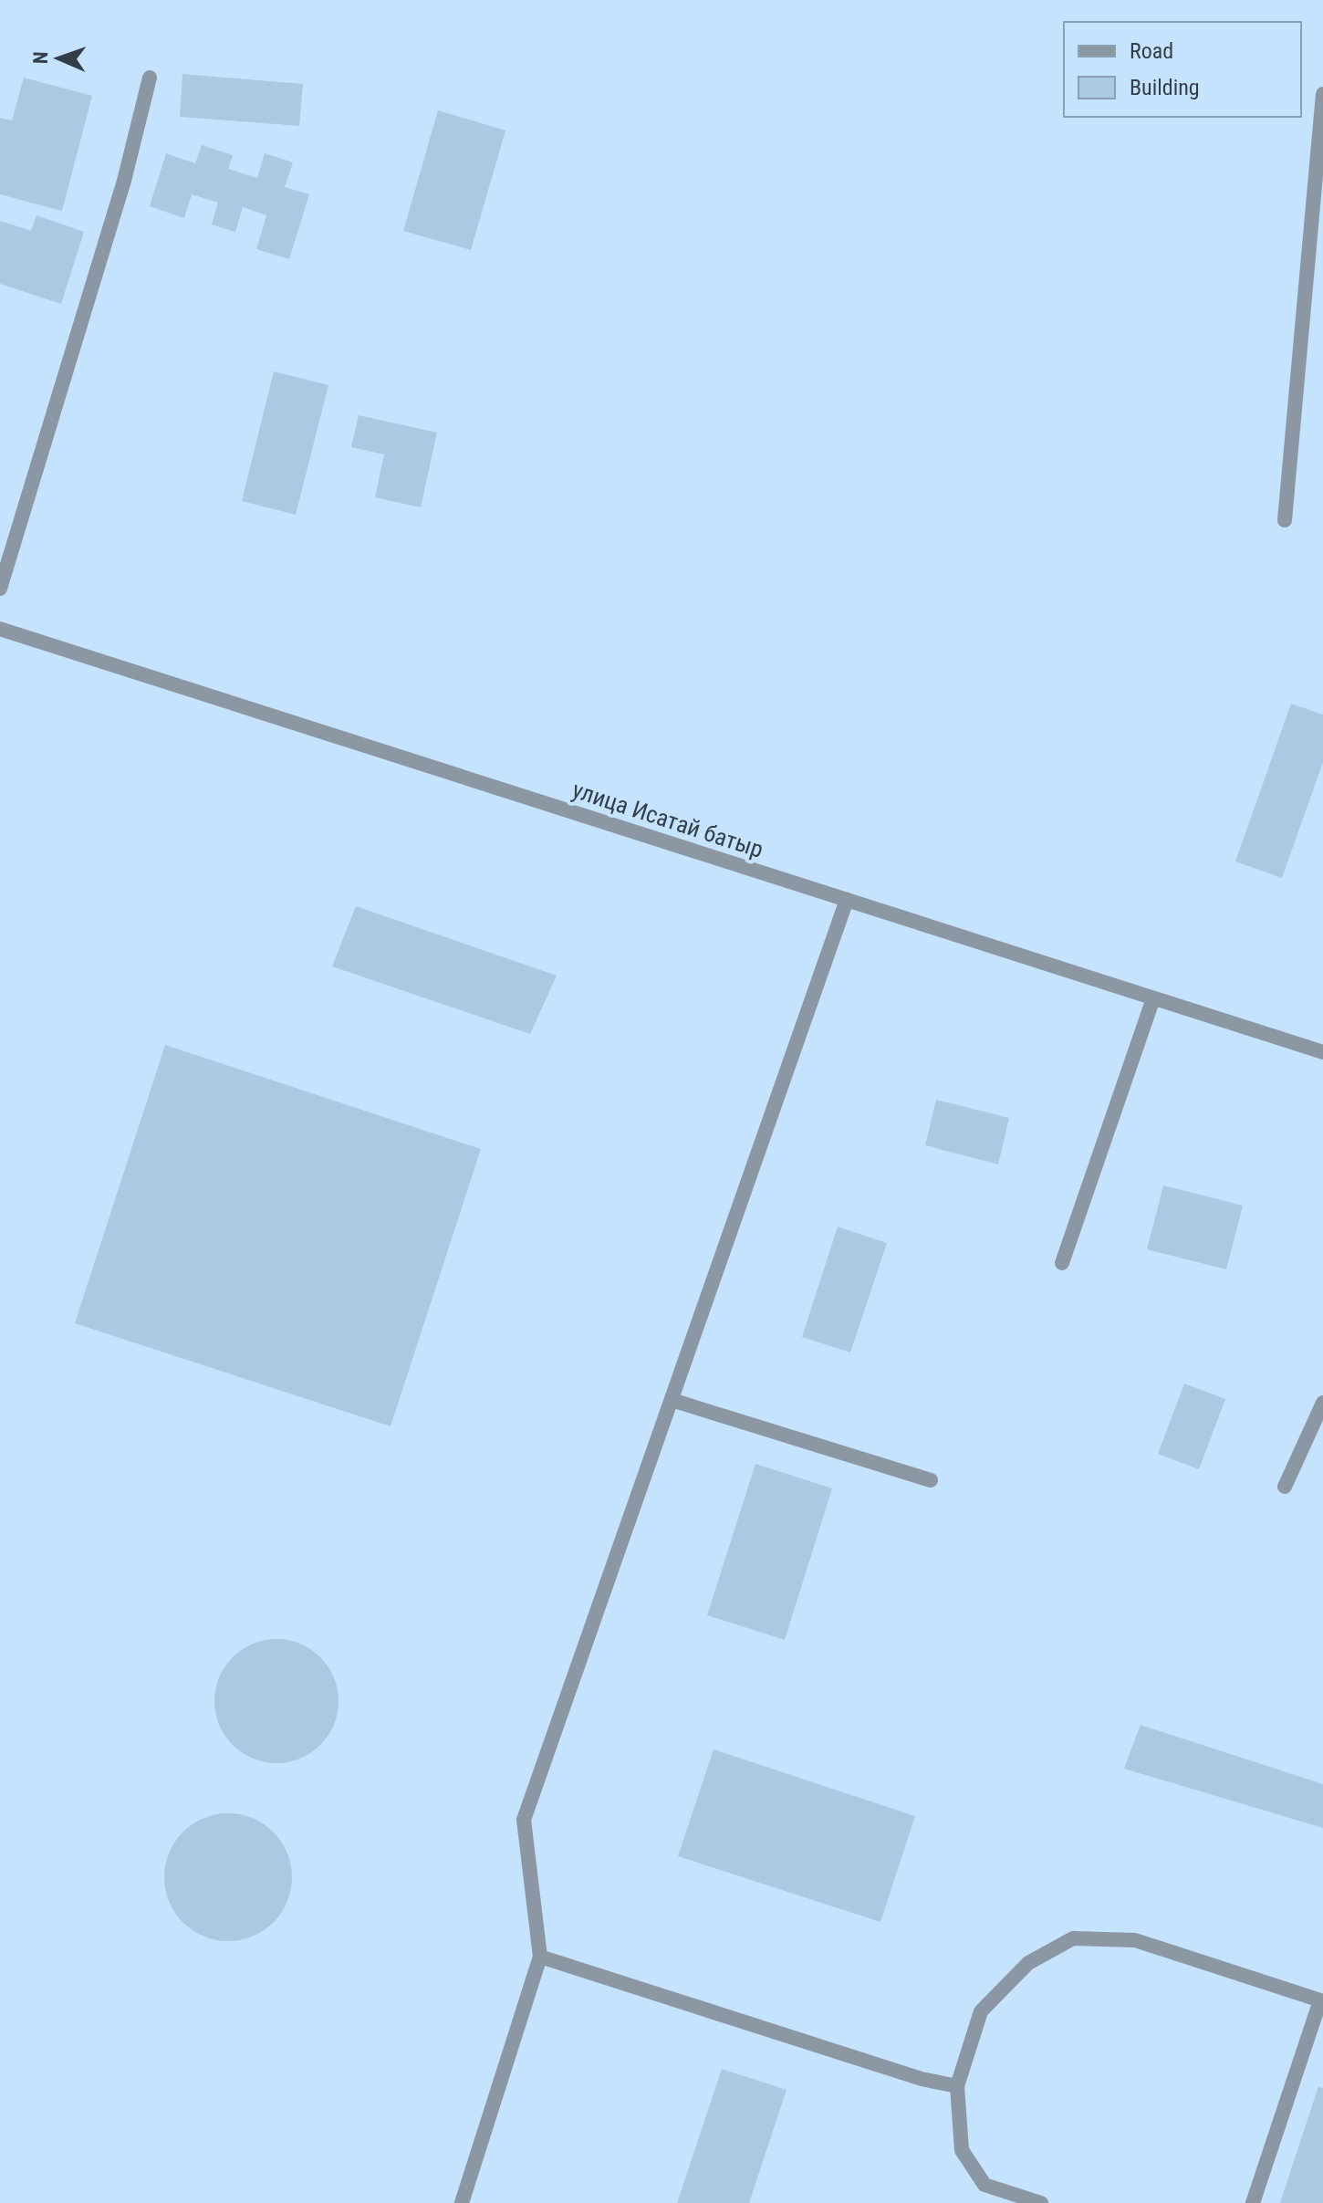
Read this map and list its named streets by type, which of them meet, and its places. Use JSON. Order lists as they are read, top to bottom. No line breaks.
{"streets":{"street":["улица Исатай батыр"]},"legend":["Road","Building"],"north":"left"}
